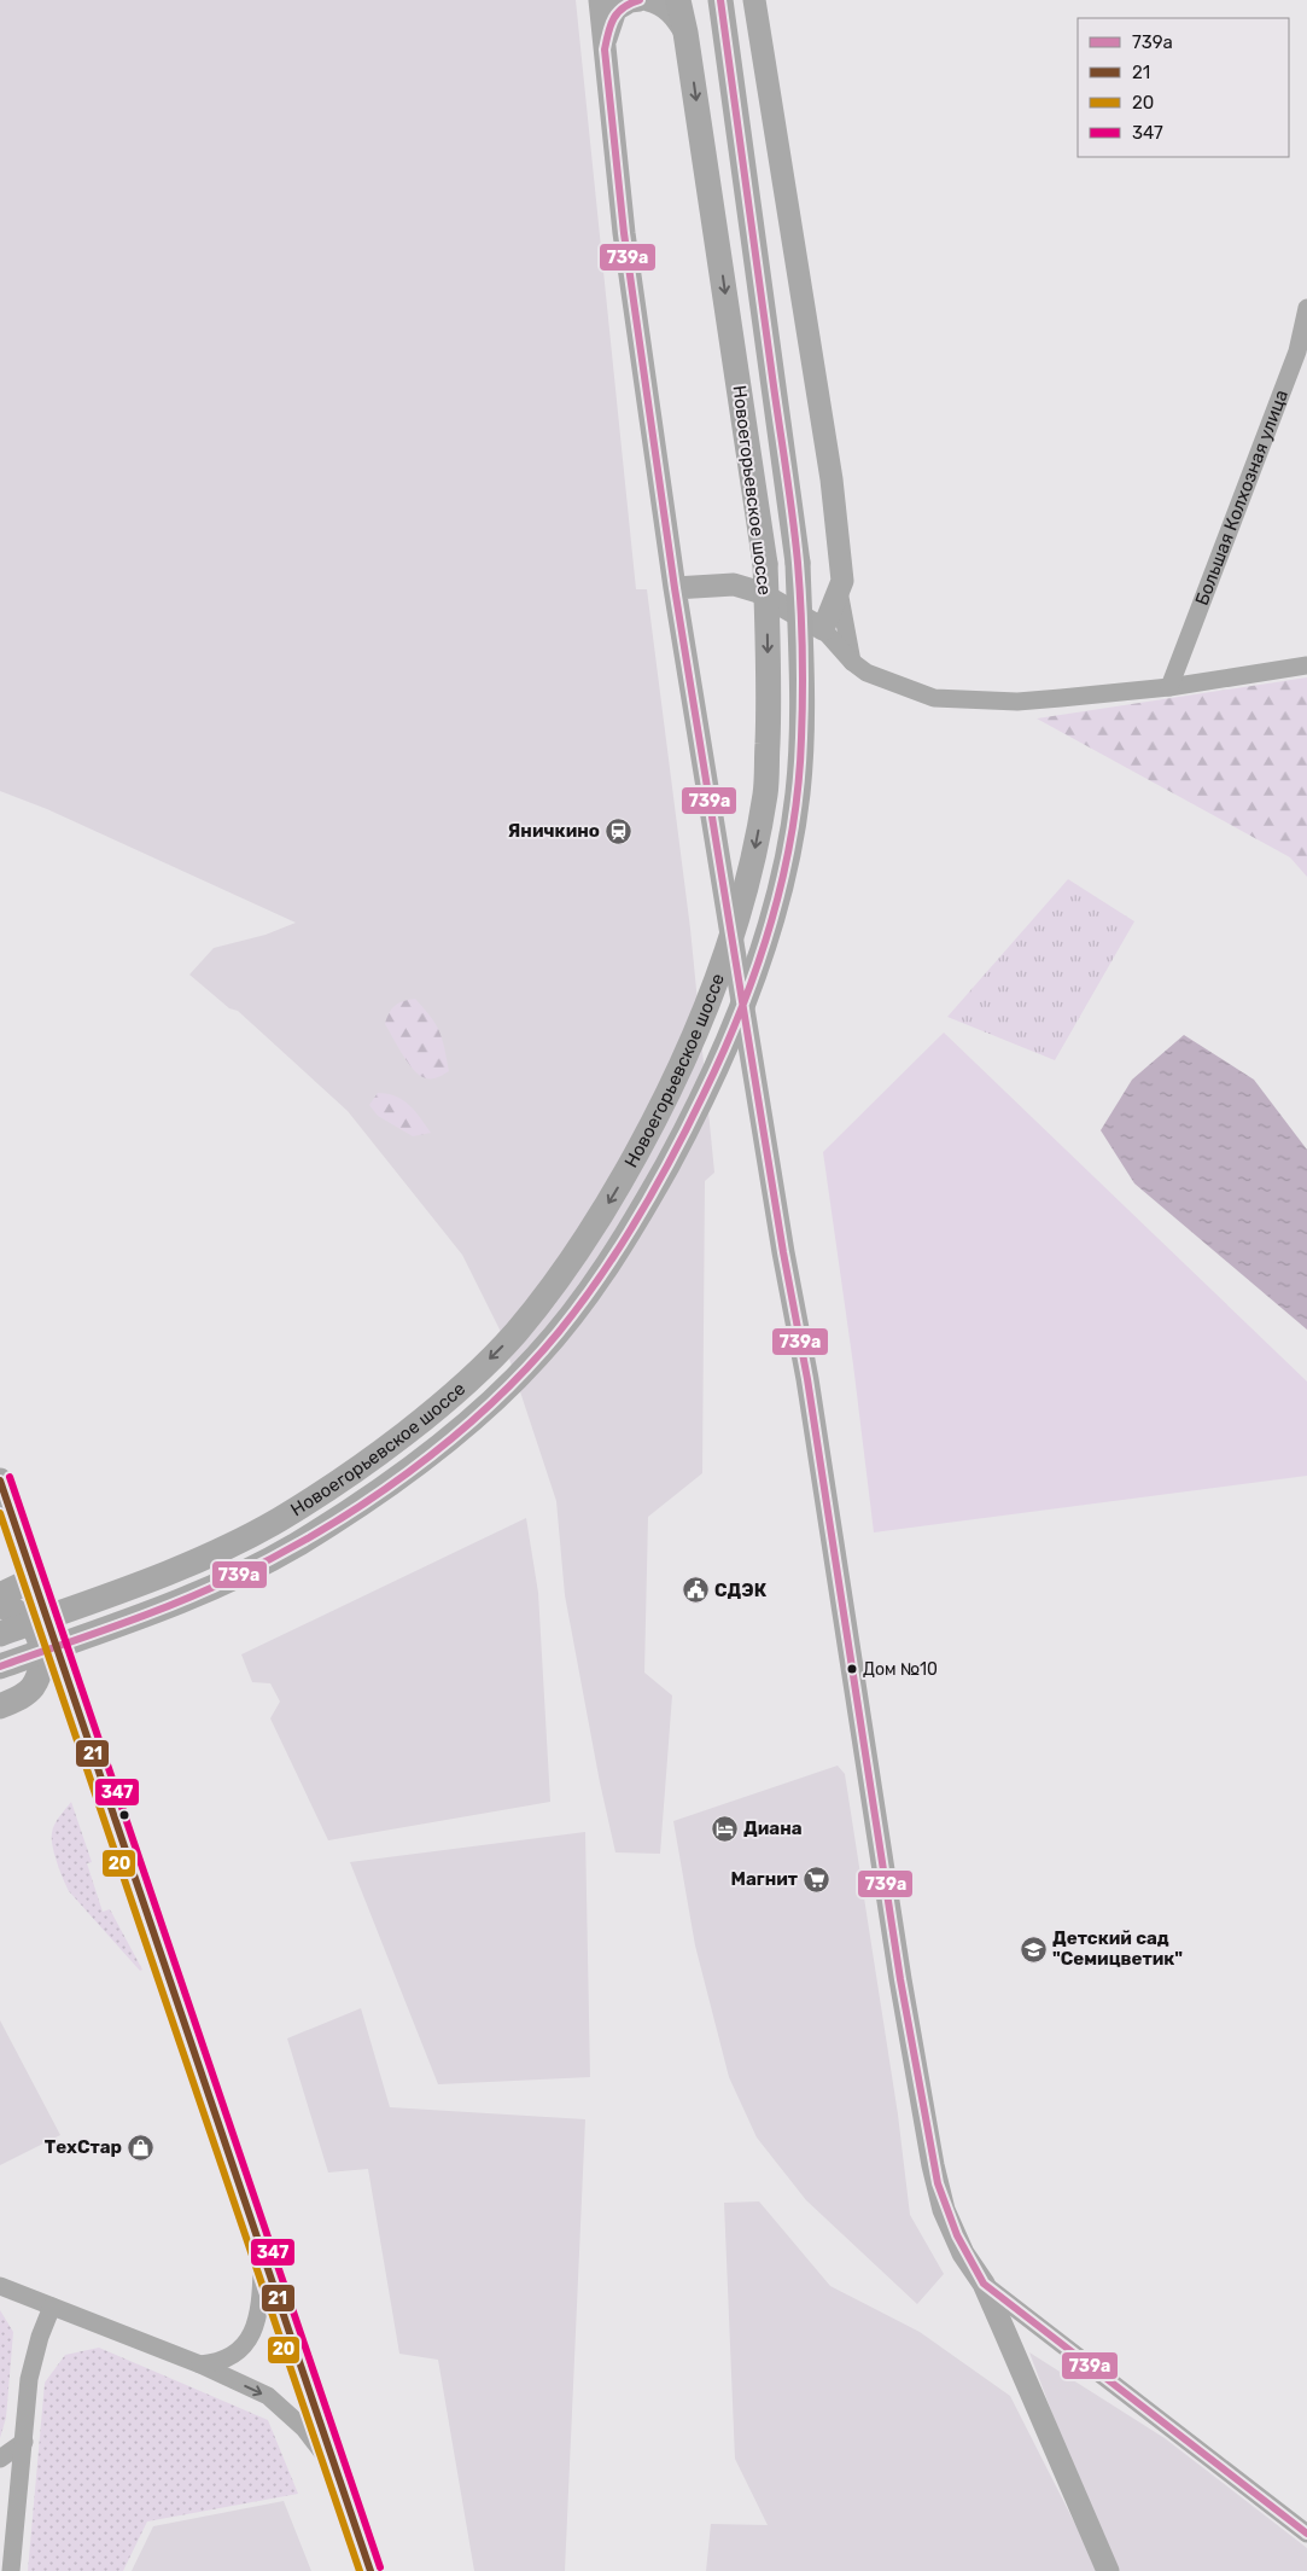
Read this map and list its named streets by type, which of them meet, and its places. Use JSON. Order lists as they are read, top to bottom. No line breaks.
{"streets":{"main road":["Новоегорьевское шоссе"],"street":["Большая Колхозная улица"]},"one_way":["Новоегорьевское шоссе"],"places":{"station":["Яничкино"],"public building":["СДЭК"],"other":["Дом №10"],"hotel":["Диана"],"supermarket":["Магнит"],"school or university":["Детский сад \"Семицветик\""],"shop":["ТехСтар"]},"lines":["transit line 739а","transit line 347","transit line 21","transit line 20"],"legend":["739а","21","20","347"]}
